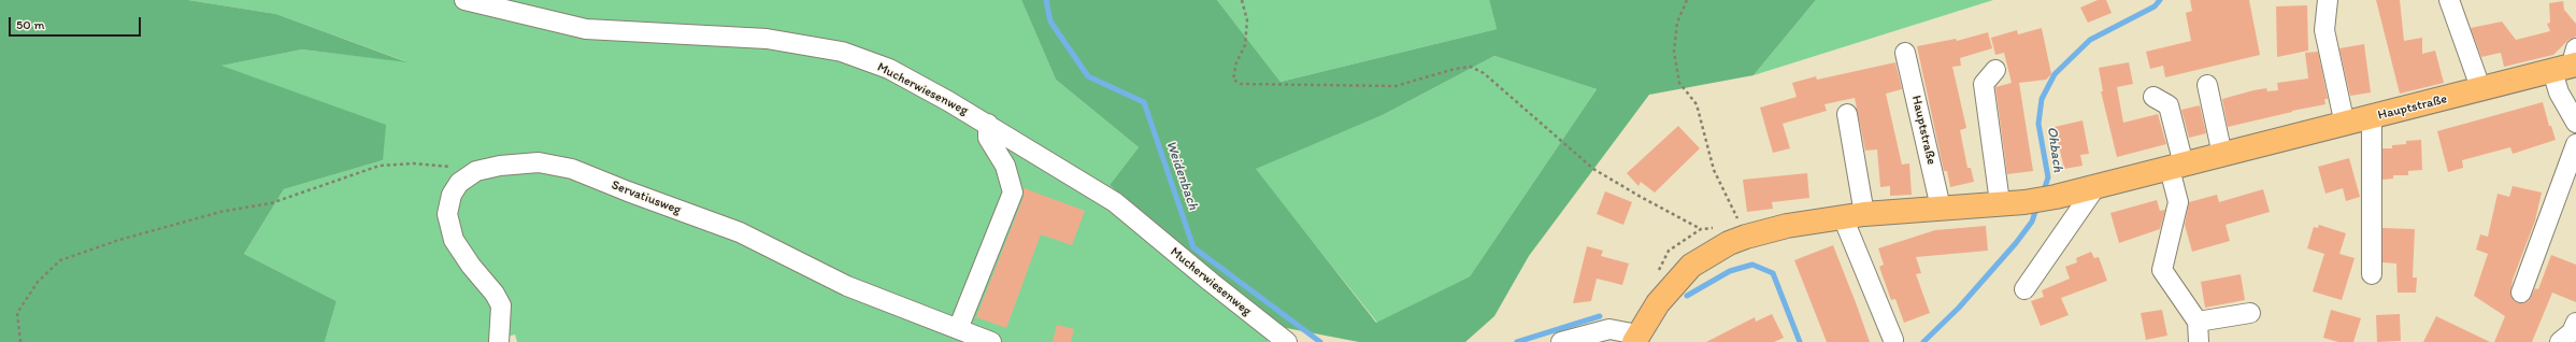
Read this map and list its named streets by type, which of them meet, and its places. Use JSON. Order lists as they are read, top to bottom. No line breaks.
{"streets":{"main road":["Hauptstraße"],"street":["Mucherwiesenweg","Servatiusweg"]},"water":["Ohbach","Weidenbach"],"scale_bar":"50 m"}
